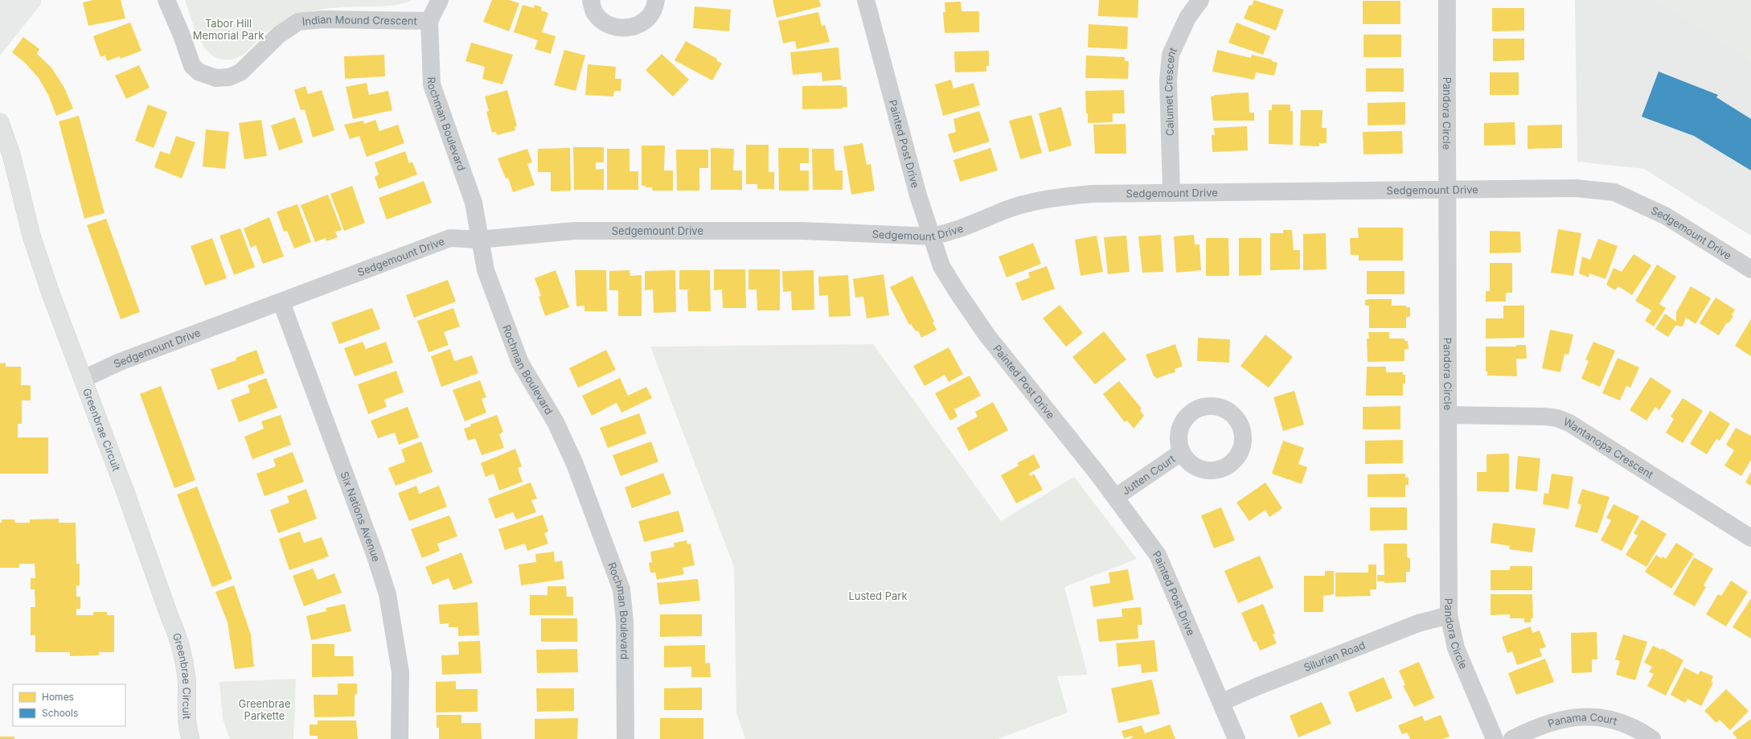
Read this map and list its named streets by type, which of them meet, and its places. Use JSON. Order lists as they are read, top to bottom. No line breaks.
{"streets":{"street":["Indian Mound Crescent","Calumet Crescent","Pandora Circle","Rochman Boulevard","Painted Post Drive","Sedgemount Drive","Greenbrae Circuit","Wantanopa Crescent","Jutten Court","Six Nations Avenue","Silurian Road","Panama Court"]},"crossings":[["Indian Mound Crescent","Rochman Boulevard"],["Calumet Crescent","Sedgemount Drive"],["Pandora Circle","Sedgemount Drive"],["Pandora Circle","Wantanopa Crescent"],["Pandora Circle","Silurian Road"],["Rochman Boulevard","Sedgemount Drive"],["Painted Post Drive","Sedgemount Drive"],["Painted Post Drive","Jutten Court"],["Painted Post Drive","Silurian Road"],["Sedgemount Drive","Greenbrae Circuit"],["Sedgemount Drive","Six Nations Avenue"]],"parks":["Tabor Hill Memorial Park","Lusted Park","Greenbrae Parkette"],"legend":["Homes","Schools"]}
